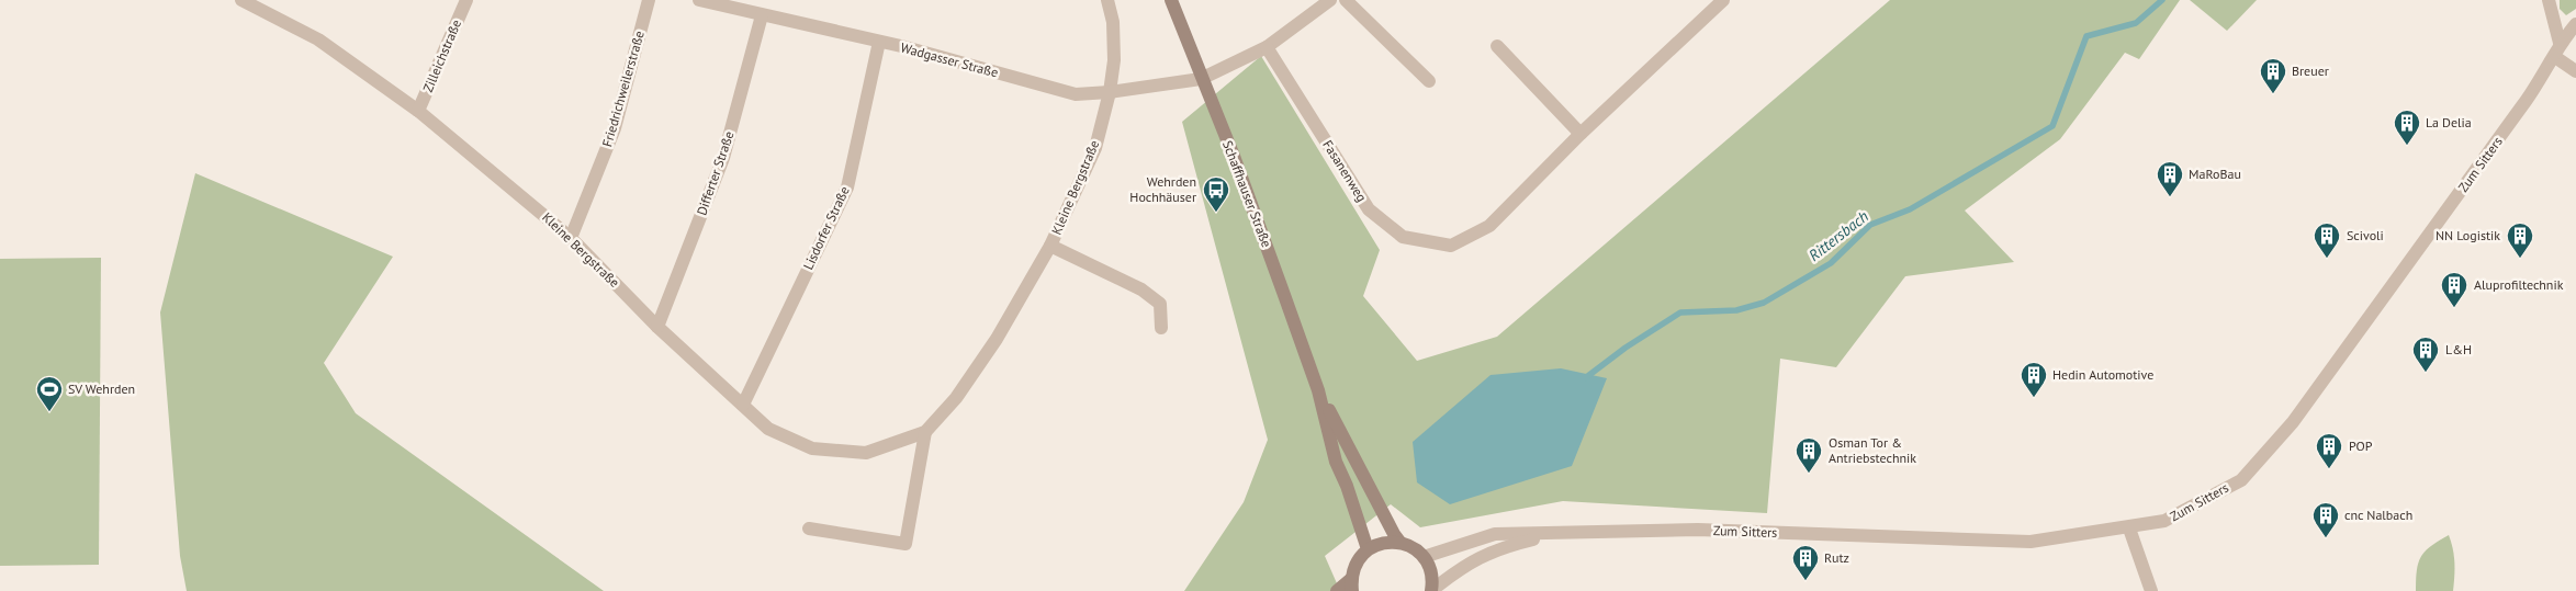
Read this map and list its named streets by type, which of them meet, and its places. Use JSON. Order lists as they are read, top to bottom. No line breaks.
{"streets":{"street":["Zilleichstraße","Wadgasser Straße","Friedrichweilerstraße","Zum Sitters","Fasanenweg","Differter Straße","Kleine Bergstraße","Schaffhauser Straße","Lisdorfer Straße"]},"crossings":[["Zilleichstraße","Kleine Bergstraße"],["Wadgasser Straße","Fasanenweg"],["Wadgasser Straße","Differter Straße"],["Wadgasser Straße","Kleine Bergstraße"],["Wadgasser Straße","Schaffhauser Straße"],["Wadgasser Straße","Lisdorfer Straße"],["Friedrichweilerstraße","Kleine Bergstraße"],["Differter Straße","Kleine Bergstraße"],["Kleine Bergstraße","Lisdorfer Straße"]],"water":["Rittersbach"],"places":{"building":["Breuer","La Delia","MaRoBau","Scivoli","NN Logistik","Aluprofiltechnik","L&H","Hedin Automotive","POP","Osman Tor & Antriebstechnik","cnc Nalbach","Rutz"],"bus stop":["Wehrden Hochhäuser"],"sports":["SV Wehrden"]}}
